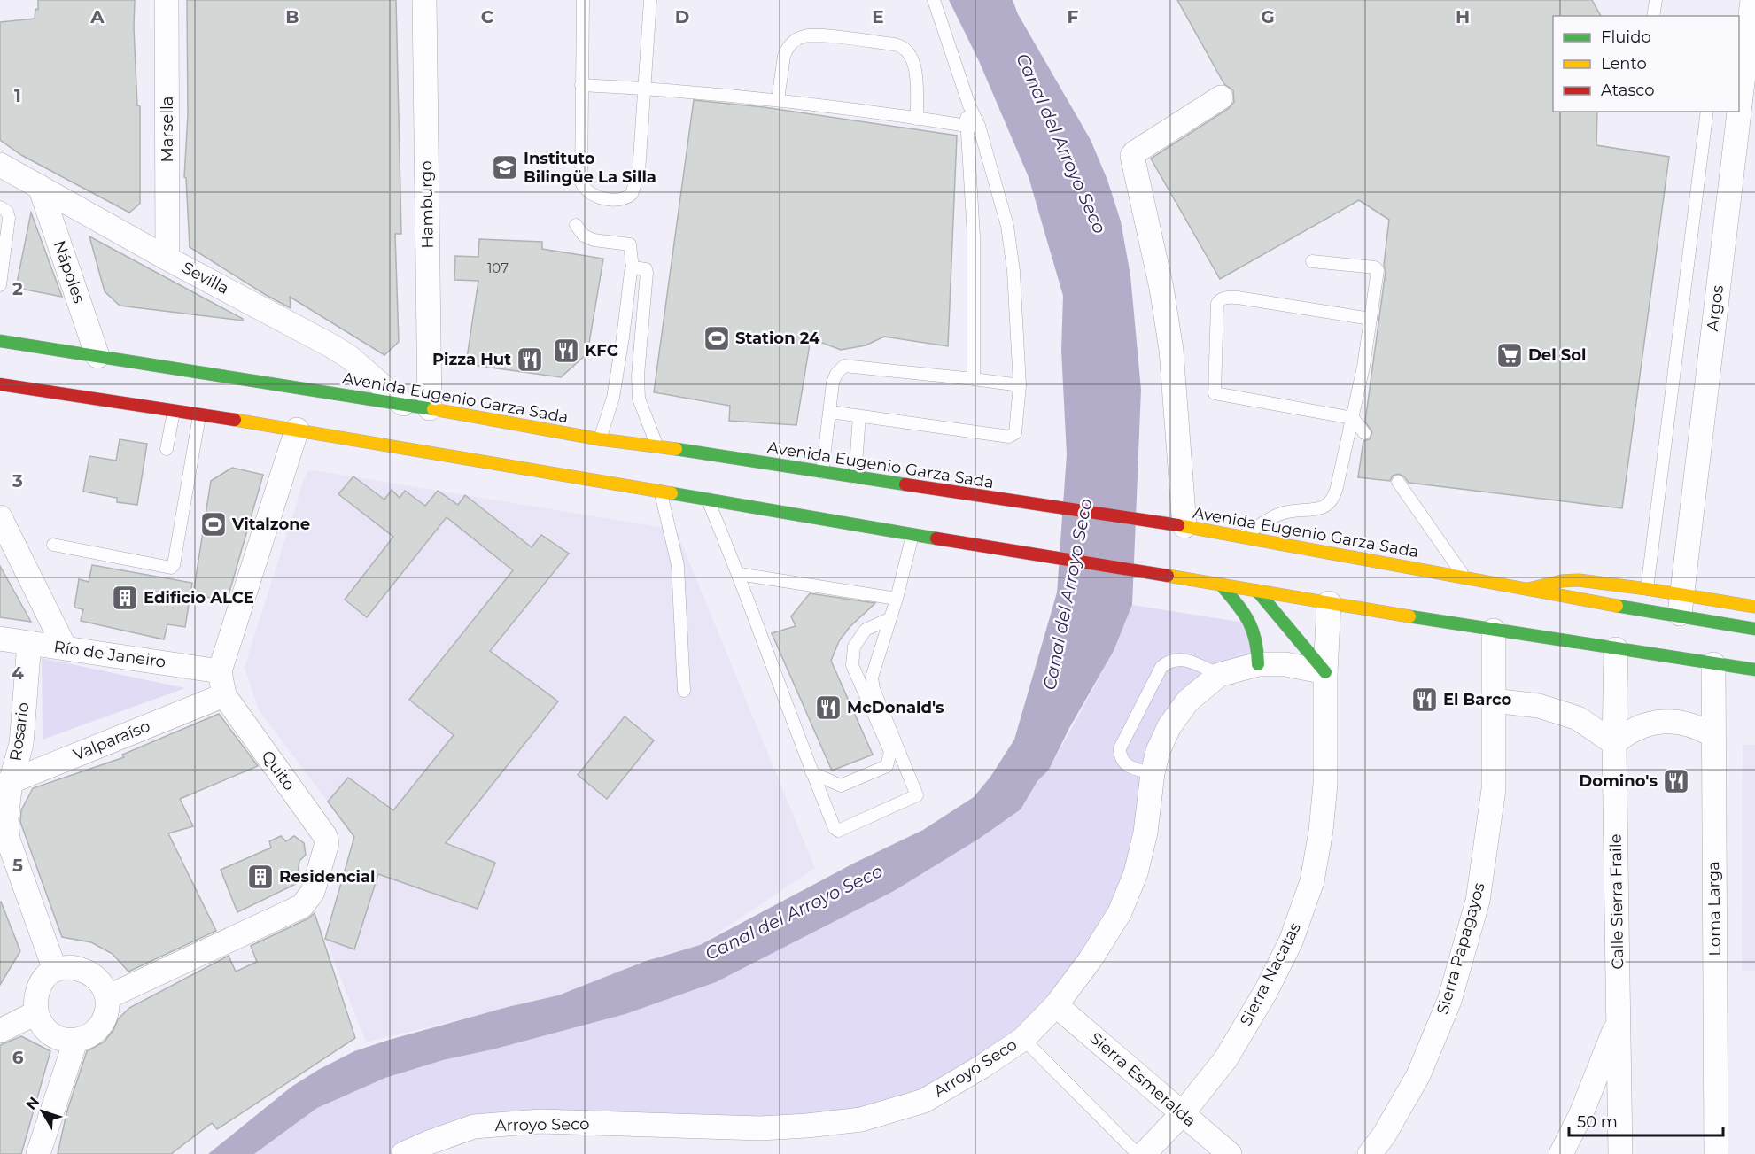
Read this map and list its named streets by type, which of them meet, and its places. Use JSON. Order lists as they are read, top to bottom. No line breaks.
{"streets":{"main road":["Avenida Eugenio Garza Sada"],"street":["Marsella","Hamburgo","Nápoles","Sevilla","Argos","Río de Janeiro","Rosario","Valparaíso","Quito","Calle Sierra Fraile","Loma Larga","Sierra Papagayos","Sierra Nacatas","Arroyo Seco","Sierra Esmeralda"]},"crossings":[["Marsella","Sevilla"],["Hamburgo","Avenida Eugenio Garza Sada"],["Nápoles","Sevilla"],["Nápoles","Avenida Eugenio Garza Sada"],["Sevilla","Avenida Eugenio Garza Sada"],["Argos","Avenida Eugenio Garza Sada"],["Río de Janeiro","Rosario"],["Río de Janeiro","Quito"],["Rosario","Valparaíso"],["Rosario","Quito"],["Valparaíso","Quito"],["Sierra Nacatas","Arroyo Seco"],["Sierra Nacatas","Sierra Esmeralda"],["Arroyo Seco","Sierra Esmeralda"]],"water":["Canal del Arroyo Seco"],"places":{"school or university":["Instituto Bilingüe La Silla"],"sports":["Station 24","Vitalzone"],"restaurant":["KFC","Pizza Hut","El Barco","McDonald's","Domino's"],"supermarket":["Del Sol"],"building":["Edificio ALCE","Residencial"]},"house_numbers":["107"],"legend":["Fluido","Lento","Atasco"],"scale_bar":"50 m","north":"top left","grid":{"columns":["A","B","C","D","E","F","G","H"],"rows":["1","2","3","4","5","6"]}}
